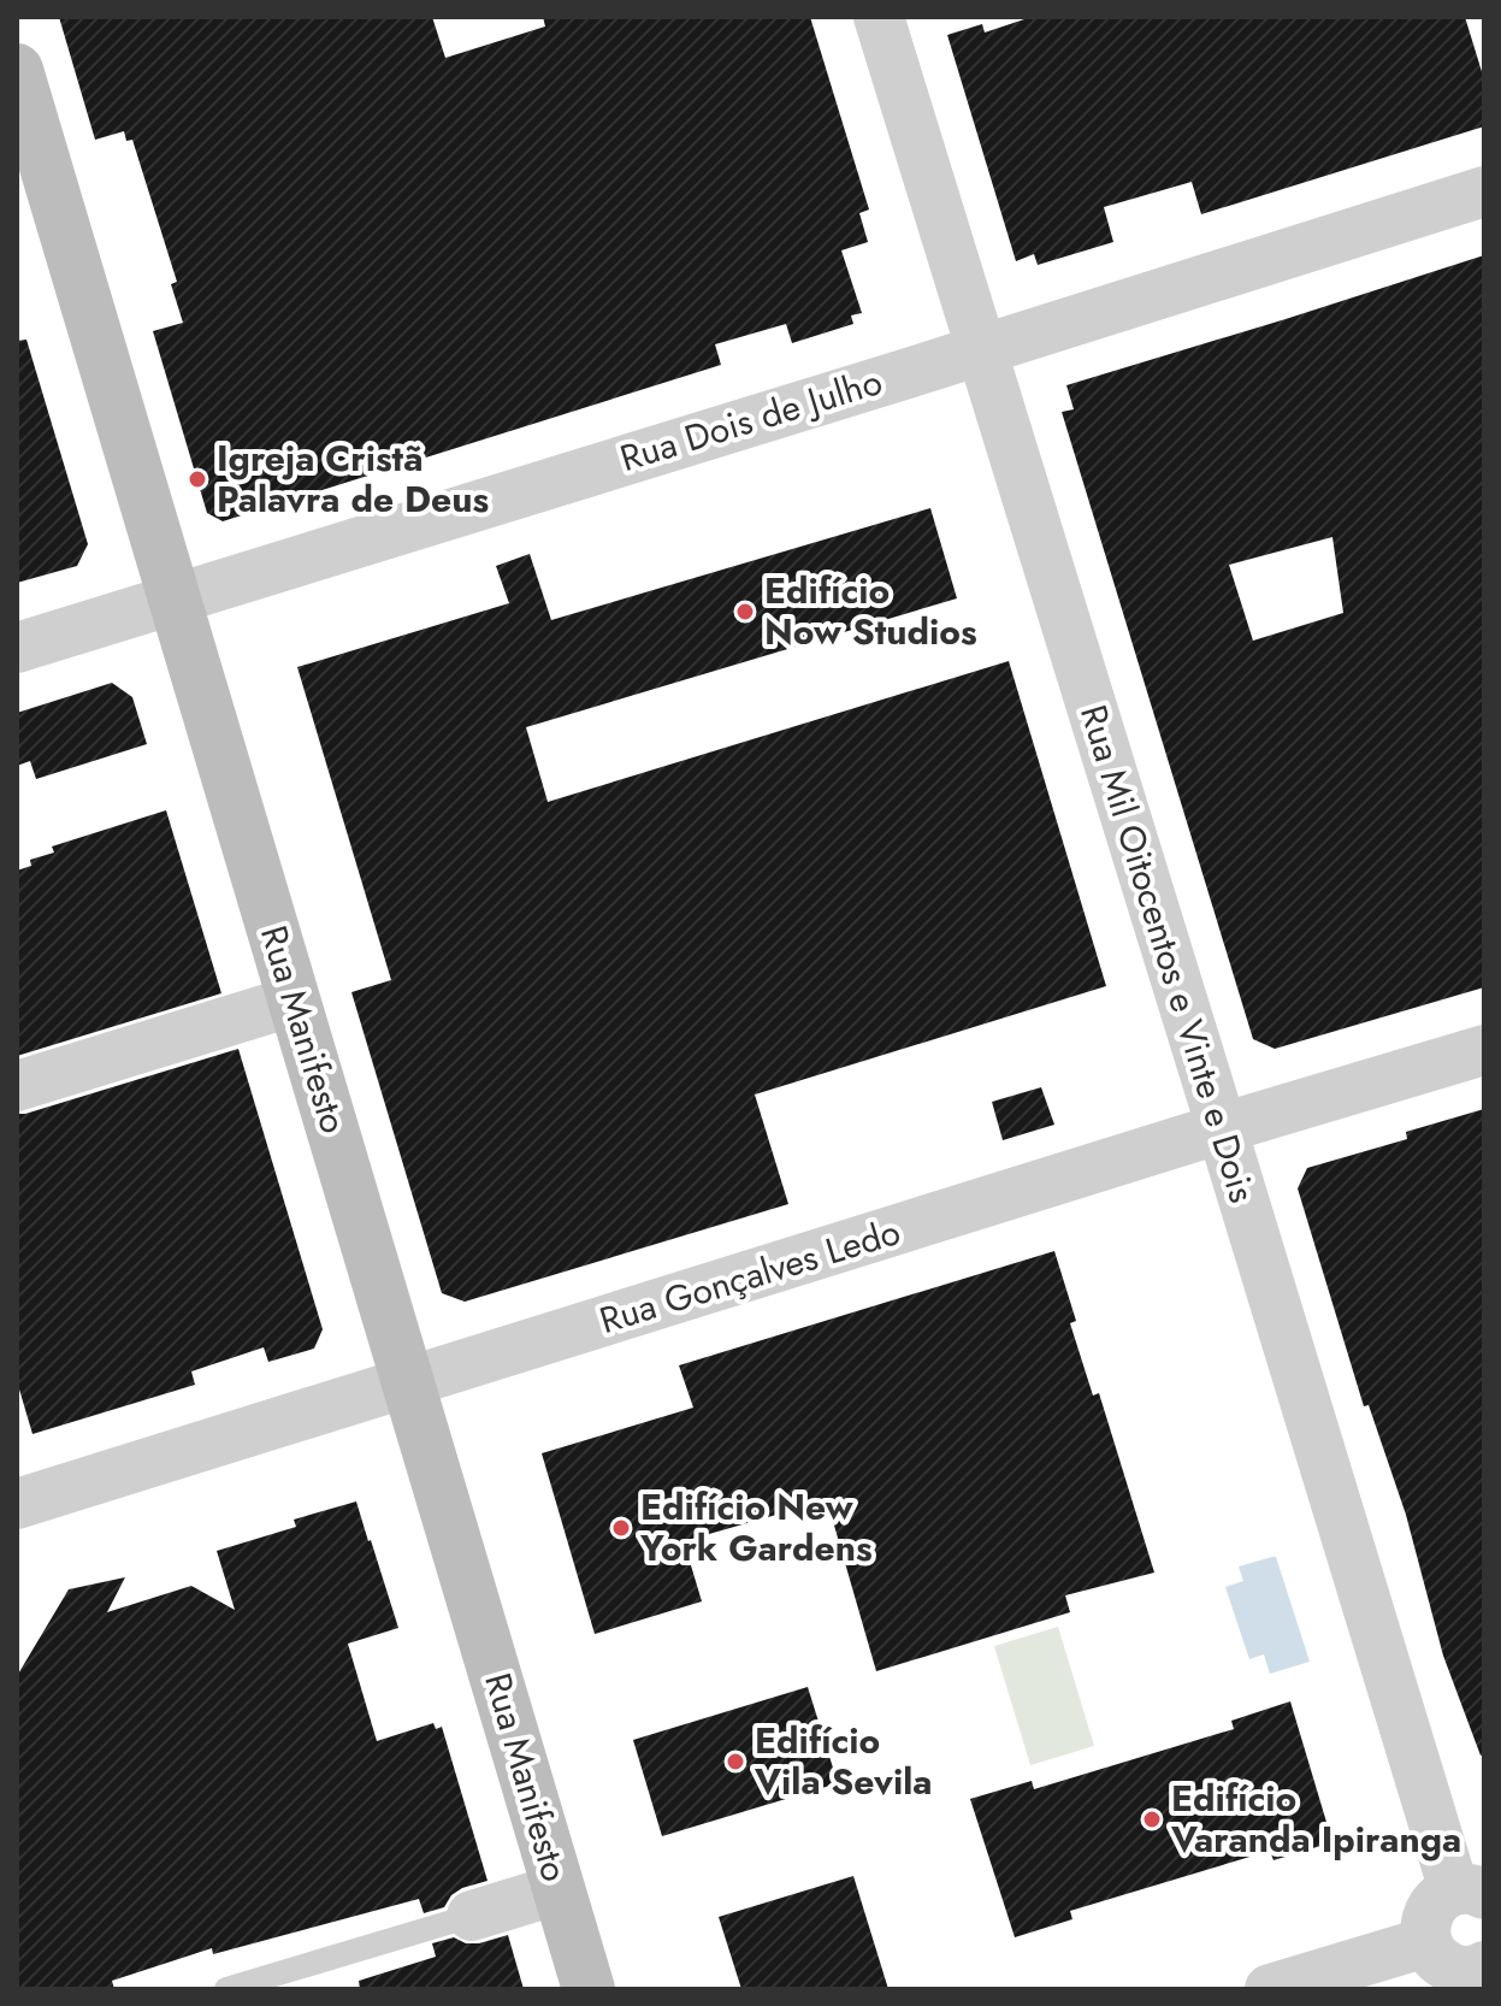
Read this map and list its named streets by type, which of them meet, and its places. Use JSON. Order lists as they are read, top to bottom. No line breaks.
{"streets":{"main road":["Rua Manifesto"],"street":["Rua Dois de Julho","Rua Mil Oitocentos e Vinte e Dois","Rua Gonçalves Ledo"]},"crossings":[["Rua Dois de Julho","Rua Mil Oitocentos e Vinte e Dois"],["Rua Dois de Julho","Rua Manifesto"],["Rua Mil Oitocentos e Vinte e Dois","Rua Gonçalves Ledo"],["Rua Manifesto","Rua Gonçalves Ledo"]],"places":["Igreja Cristã Palavra de Deus","Edifício Now Studios","Edifício New York Gardens","Edifício Vila Sevila","Edifício Varanda Ipiranga"]}
